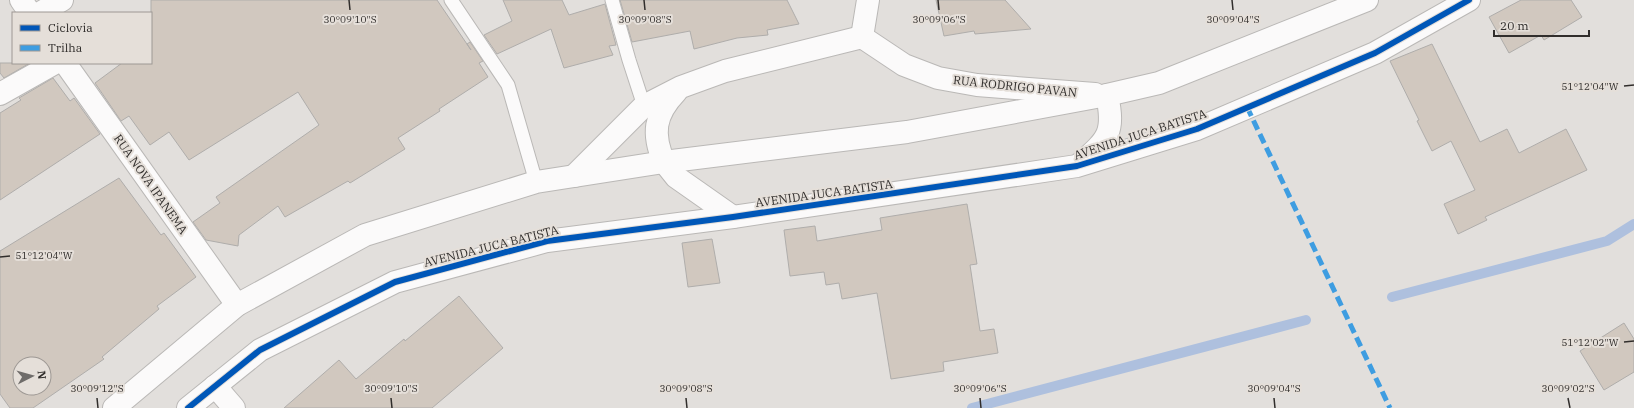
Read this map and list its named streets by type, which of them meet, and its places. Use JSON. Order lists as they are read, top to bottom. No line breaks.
{"streets":{"main road":["RUA RODRIGO PAVAN","AVENIDA JUCA BATISTA","RUA NOVA IPANEMA"]},"legend":["Ciclovia","Trilha"],"scale_bar":"20 m","north":"right","coordinates":["30°09'10\"S","30°09'08\"S","30°09'06\"S","30°09'04\"S","51°12'04\"W","51°12'02\"W","30°09'12\"S","30°09'02\"S"]}
